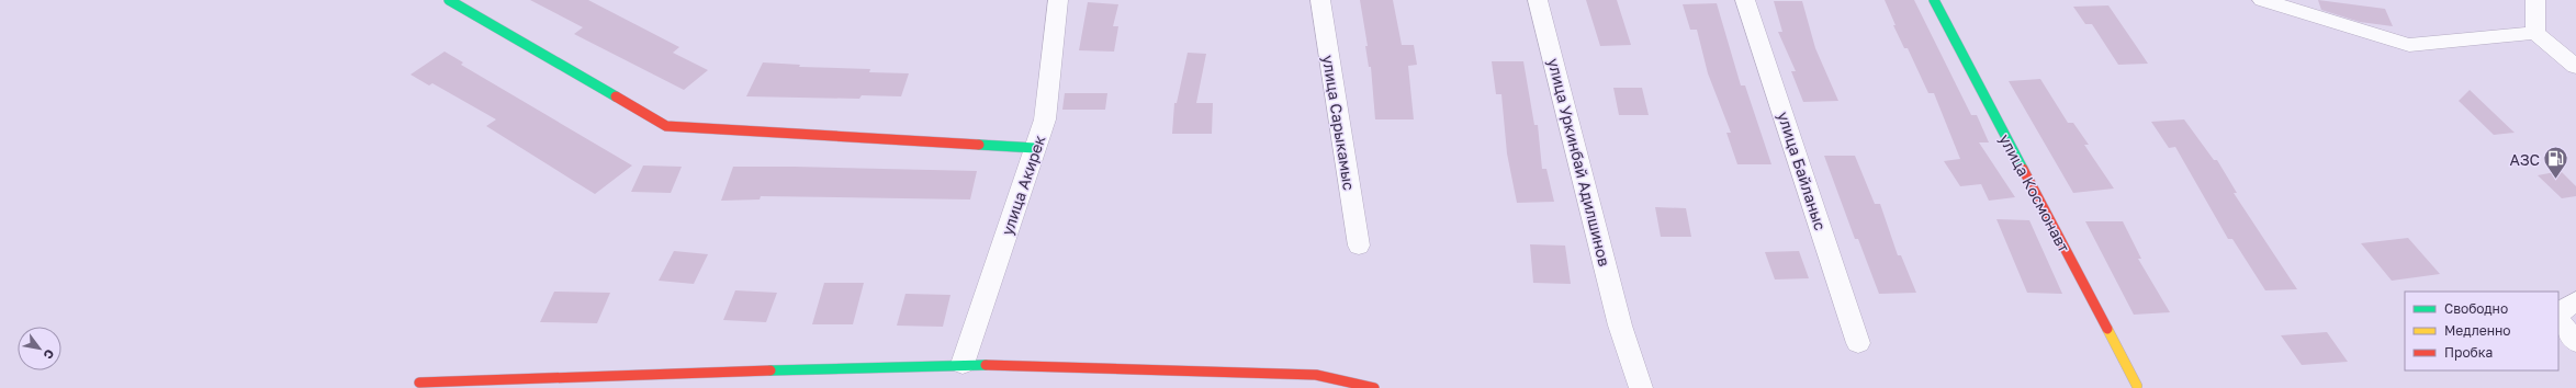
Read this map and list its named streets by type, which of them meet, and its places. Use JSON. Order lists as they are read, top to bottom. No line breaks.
{"streets":{"street":["улица Сарыкамыс","улица Уркинбай Адилшинов","улица Байланыс","улица Акирек","улица Космонавт"]},"places":{"fuel station":["АЗС"]},"legend":["Свободно","Медленно","Пробка"],"north":"bottom right"}
